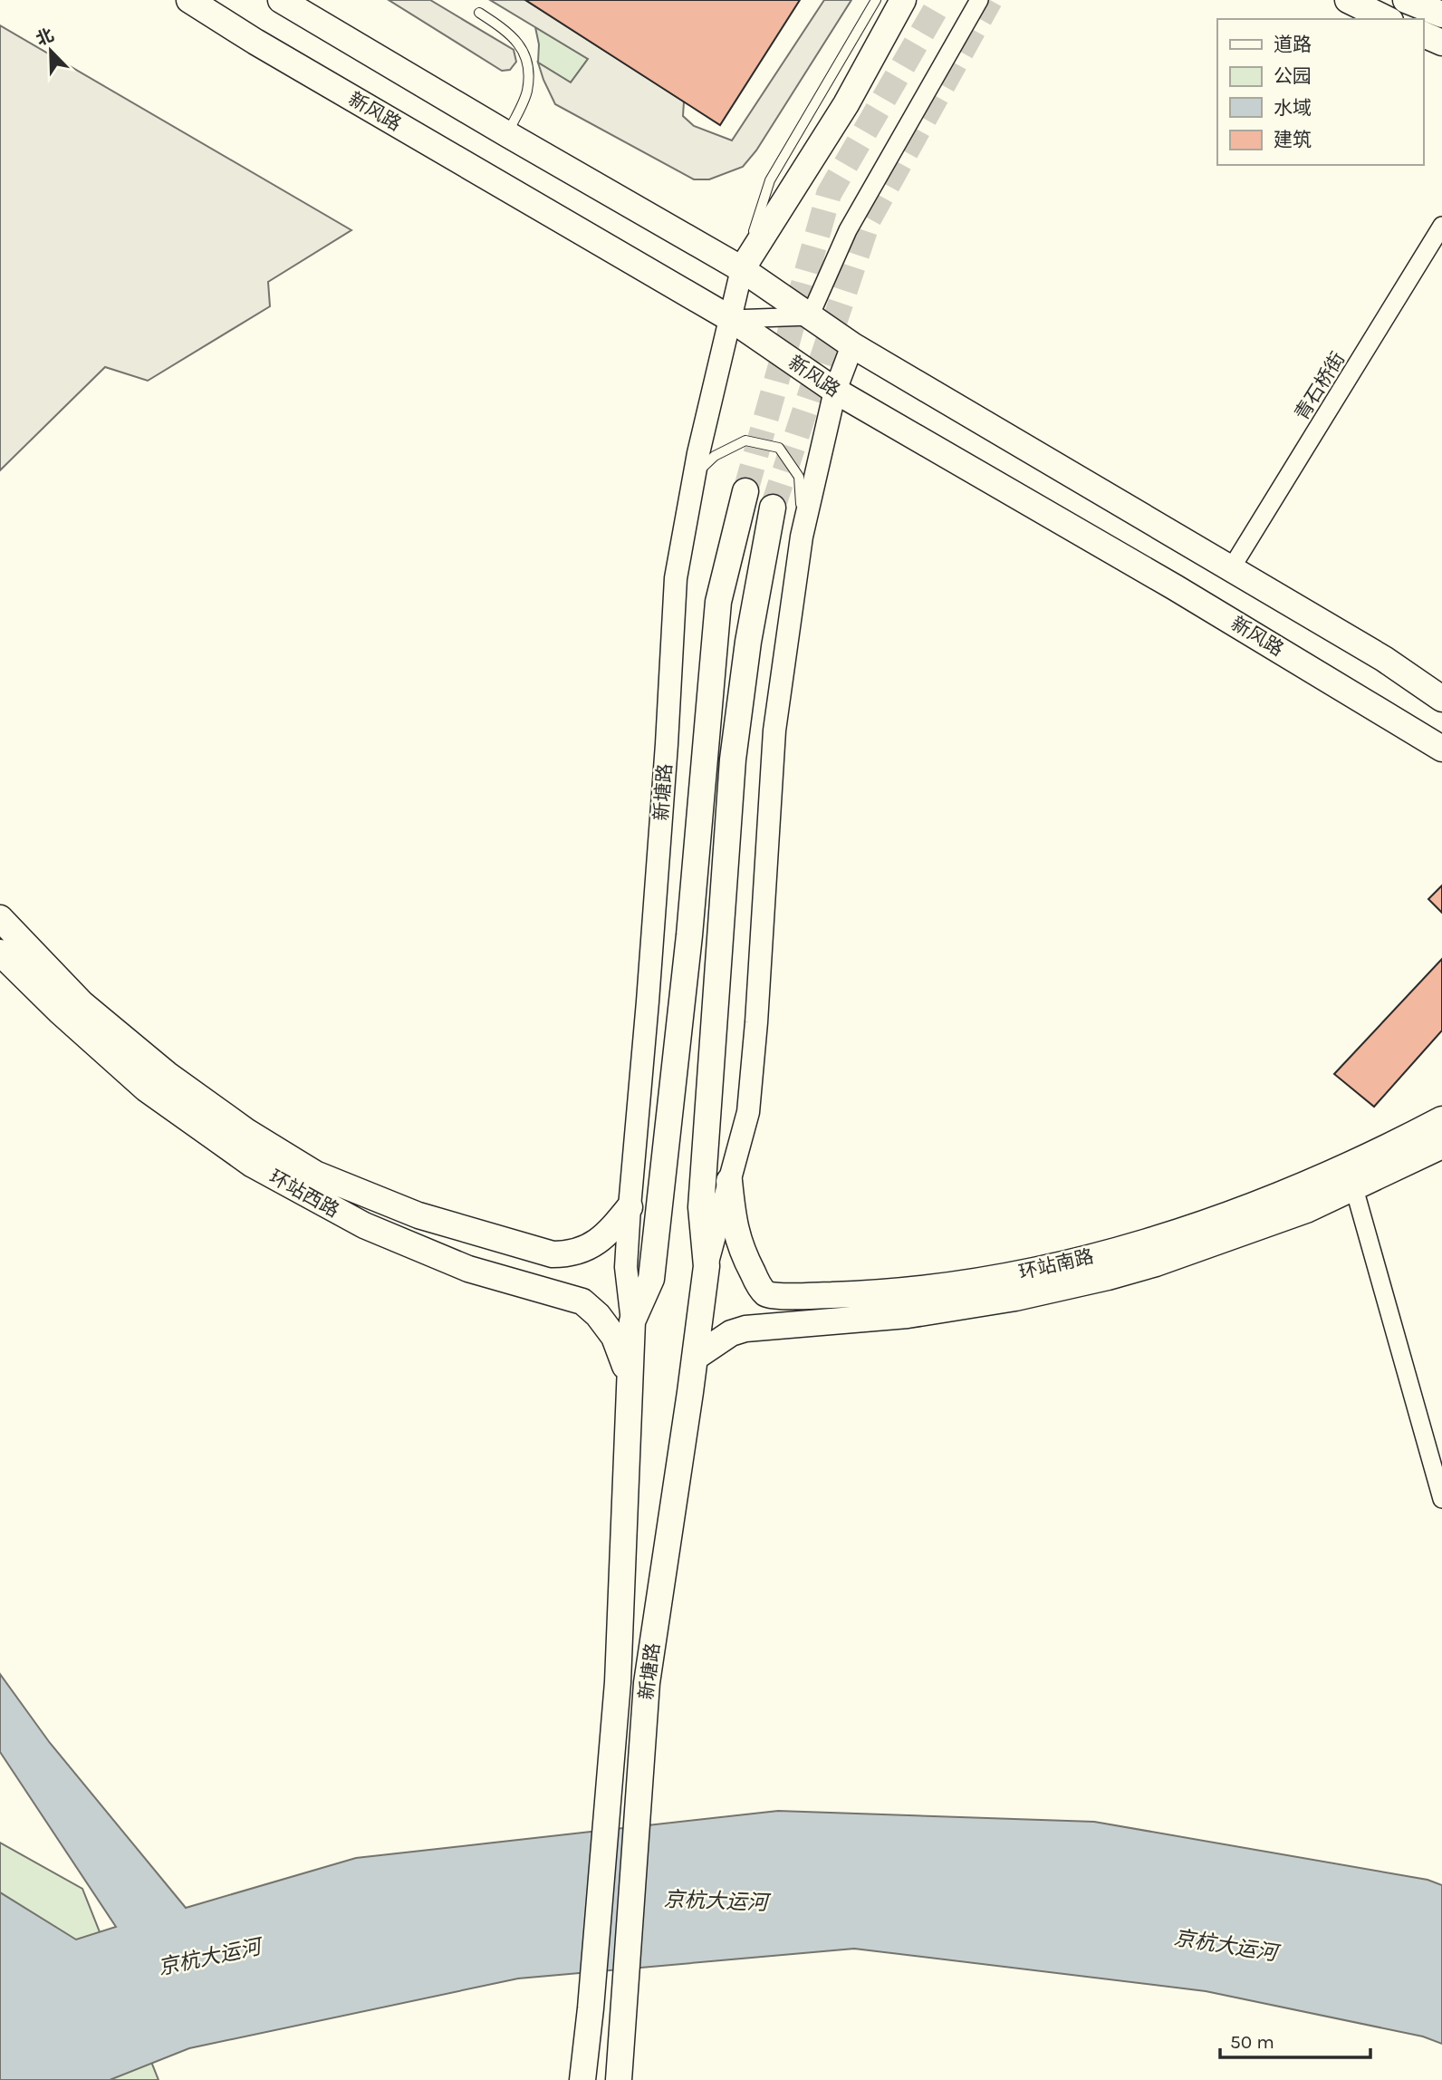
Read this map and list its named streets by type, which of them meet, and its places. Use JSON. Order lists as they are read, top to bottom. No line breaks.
{"streets":{"main road":["新风路","新塘路","环站西路","环站南路"],"street":["青石桥街"]},"crossings":[["新风路","新塘路"],["新塘路","环站西路"],["新塘路","环站南路"]],"water":["京杭大运河"],"legend":["道路","公园","水域","建筑"],"scale_bar":"50 m","north":"top left"}
